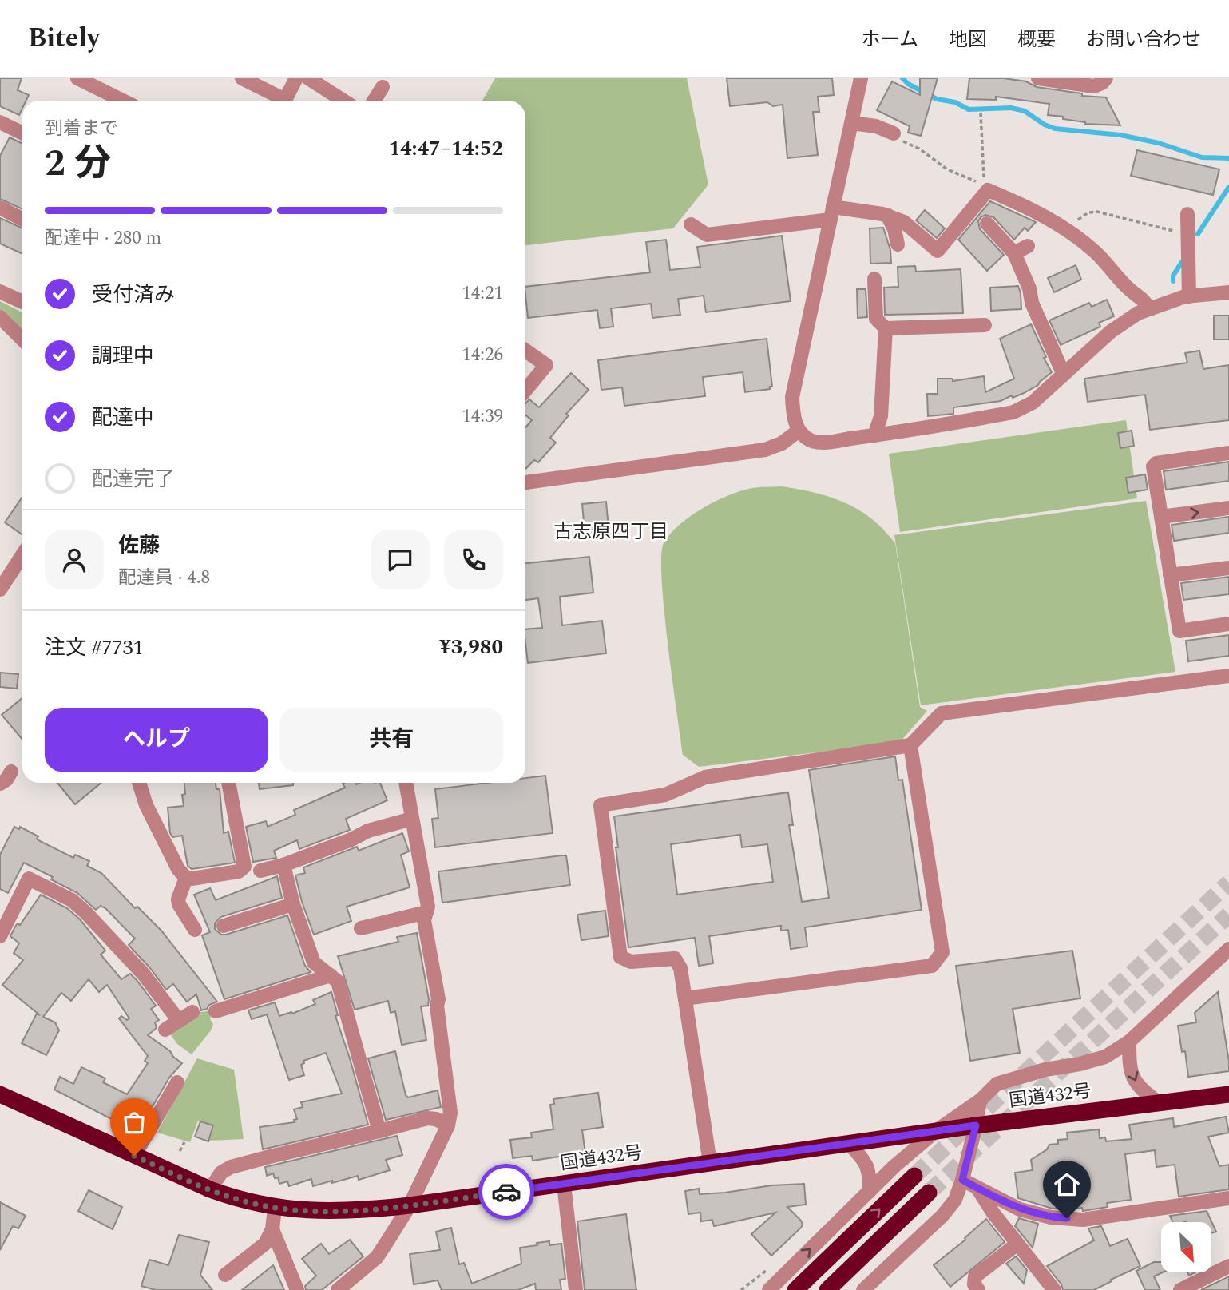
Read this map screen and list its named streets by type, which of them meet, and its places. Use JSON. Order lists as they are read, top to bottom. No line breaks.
{"streets":{"highway":["国道432号"]},"districts":["古志原四丁目"],"north":"bottom right","page":{"header":"Bitely","nav":["ホーム","地図","概要","お問い合わせ"],"heading":["2 分","到着まで","14:47–14:52"],"panel":["佐藤","配達員 · 4.8","注文 #7731","¥3,980"],"bar":"配達中 · 280 m","list":[["受付済み","14:21"],["調理中","14:26"],["配達中","14:39"],"配達完了"],"buttons":["ヘルプ","共有"]}}
